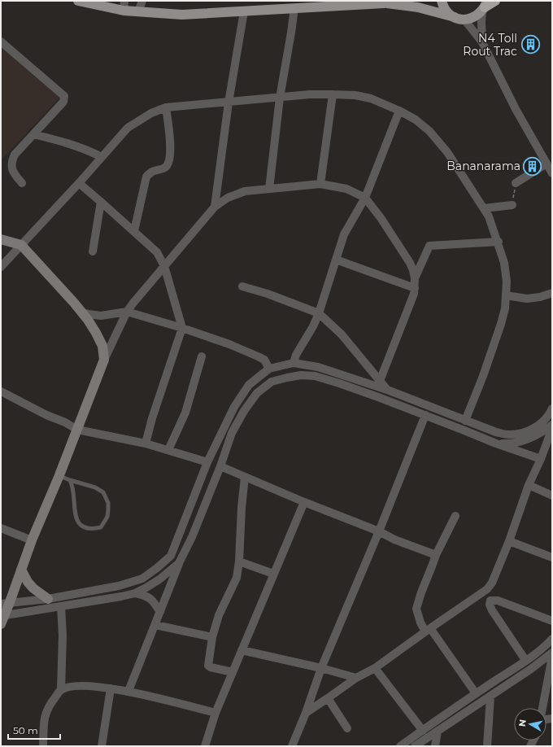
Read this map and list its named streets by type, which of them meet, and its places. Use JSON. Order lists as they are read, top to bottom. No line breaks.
{"places":{"building":["N4 Toll Rout Trac","Bananarama"]},"scale_bar":"50 m","north":"left"}
